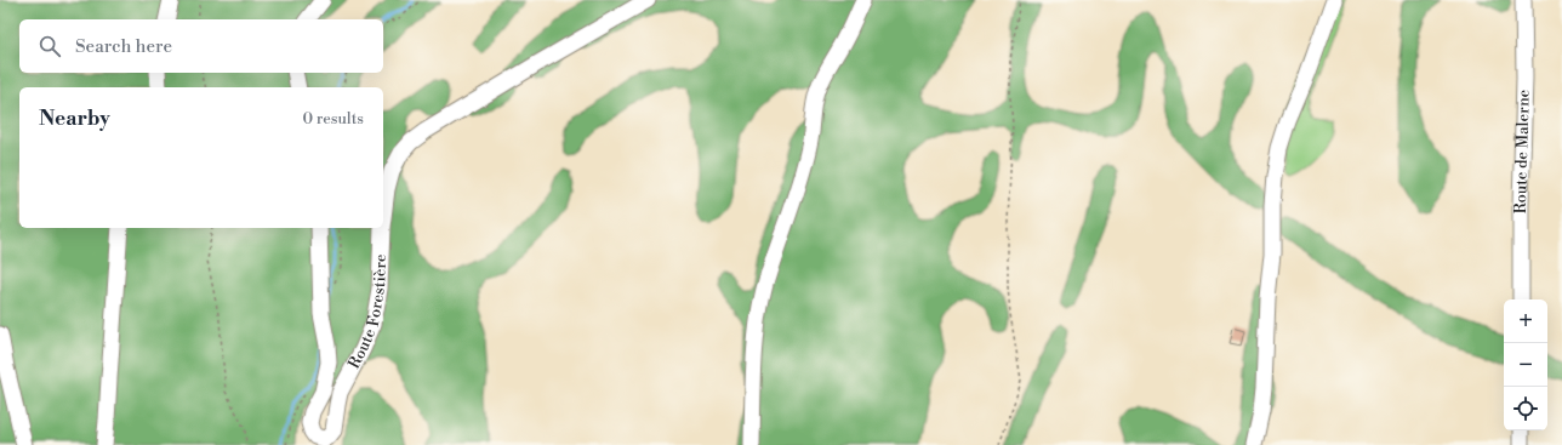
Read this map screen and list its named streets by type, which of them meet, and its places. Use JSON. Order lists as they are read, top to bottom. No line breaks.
{"streets":{"street":["Route de Malerne","Route Forestière"]},"page":{"search":"Search here","heading":["Nearby","0 results"],"map_buttons":["+","−"]}}
